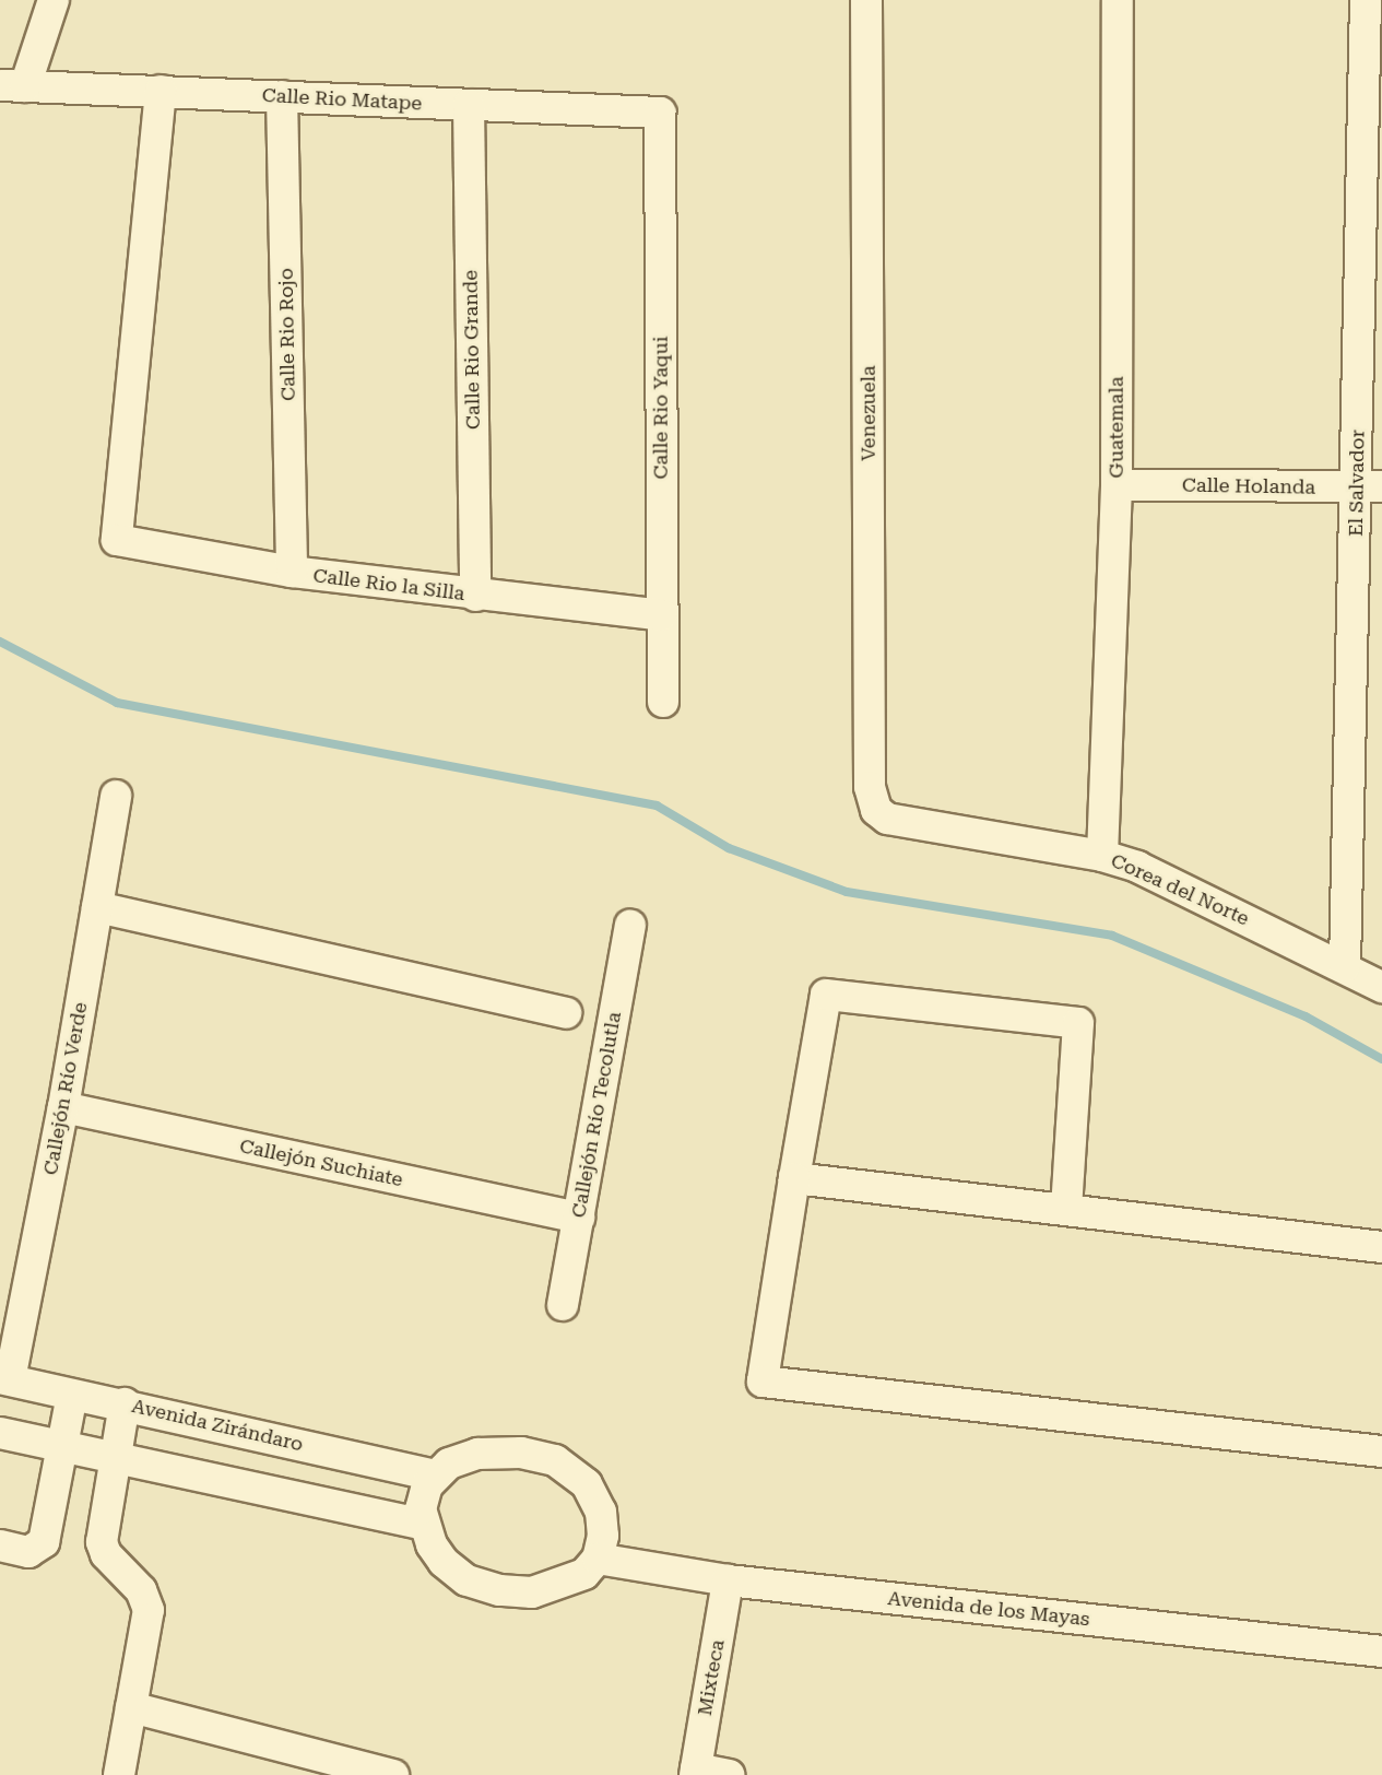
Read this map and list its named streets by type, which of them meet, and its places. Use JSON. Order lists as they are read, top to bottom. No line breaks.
{"streets":{"street":["Calle Rio Matape","Calle Rio Rojo","Calle Rio Grande","Calle Rio Yaqui","Venezuela","Guatemala","El Salvador","Calle Holanda","Calle Rio la Silla","Corea del Norte","Callejón Río Verde","Callejón Río Tecolutla","Callejón Suchiate","Avenida Zirándaro","Avenida de los Mayas","Mixteca"]},"crossings":[["Calle Rio Matape","Calle Rio Rojo"],["Calle Rio Matape","Calle Rio Grande"],["Calle Rio Matape","Calle Rio Yaqui"],["Calle Rio Matape","Calle Rio la Silla"],["Calle Rio Rojo","Calle Rio la Silla"],["Calle Rio Grande","Calle Rio la Silla"],["Calle Rio Yaqui","Calle Rio la Silla"],["Venezuela","Corea del Norte"],["Guatemala","Calle Holanda"],["Guatemala","Corea del Norte"],["El Salvador","Calle Holanda"],["El Salvador","Corea del Norte"],["Callejón Río Verde","Callejón Suchiate"],["Callejón Río Verde","Avenida Zirándaro"],["Callejón Río Tecolutla","Callejón Suchiate"],["Avenida Zirándaro","Avenida de los Mayas"],["Avenida de los Mayas","Mixteca"]]}
